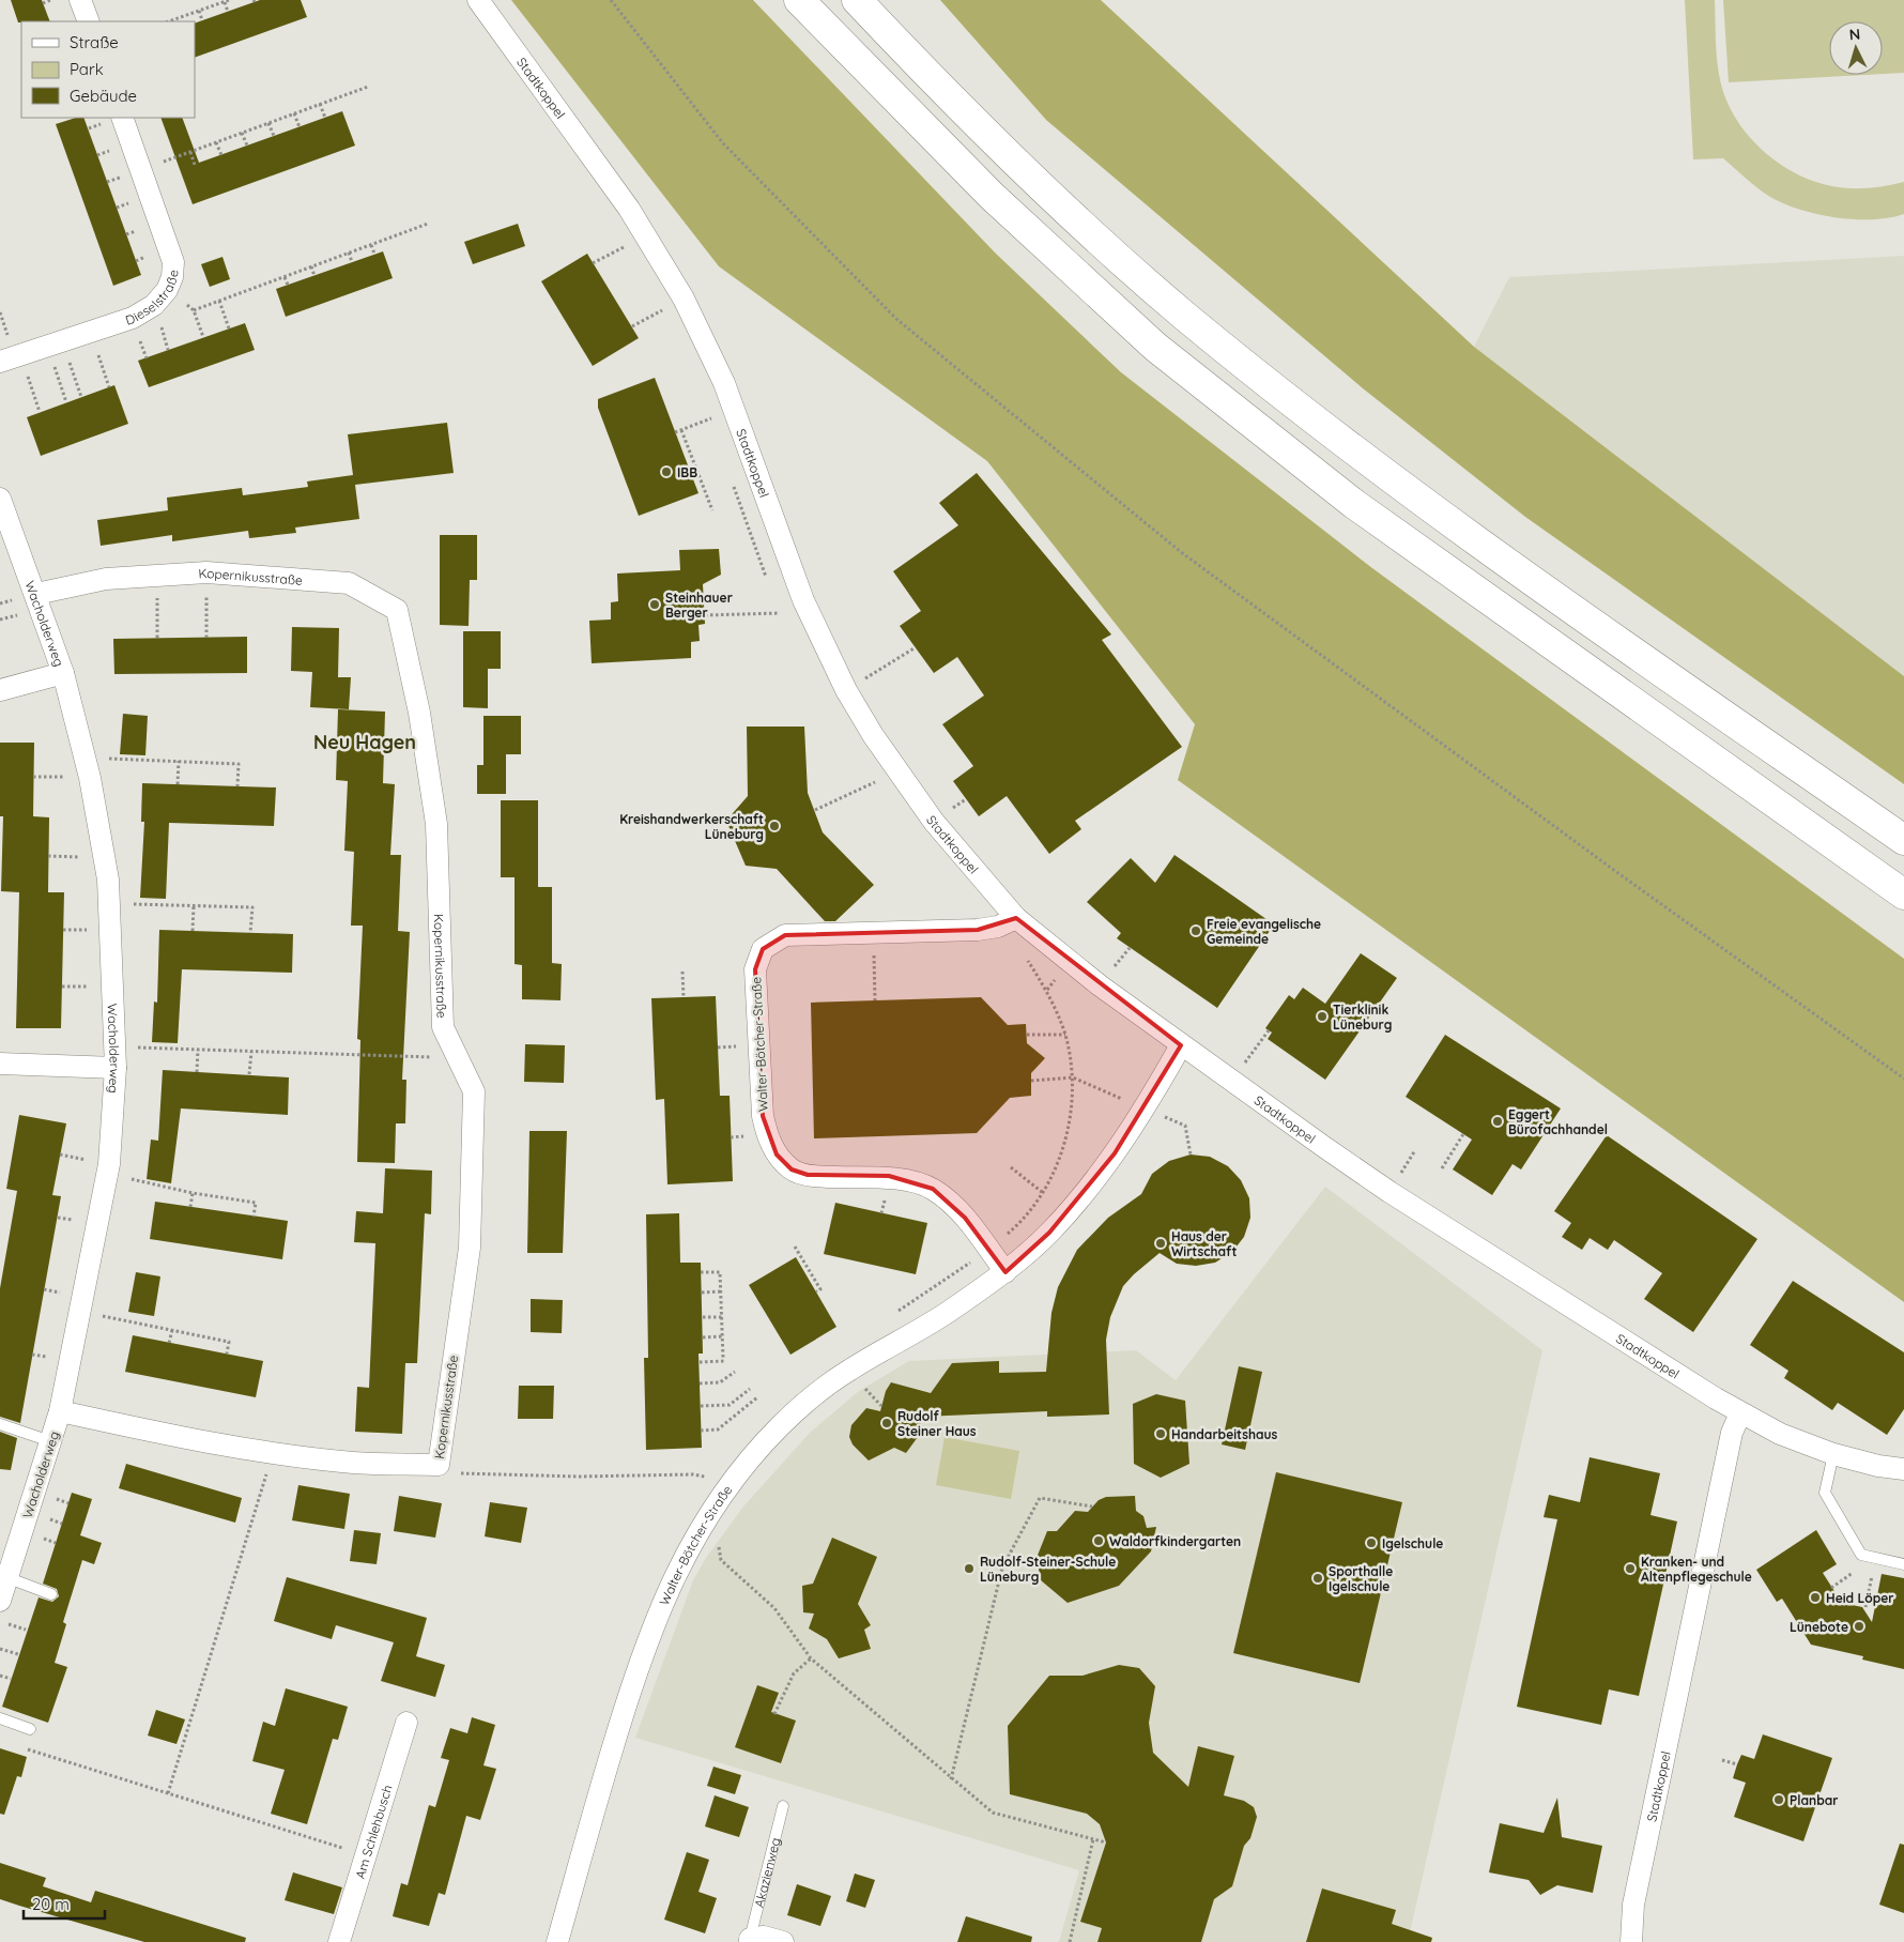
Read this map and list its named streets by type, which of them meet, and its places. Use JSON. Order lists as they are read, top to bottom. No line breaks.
{"streets":{"street":["Stadtkoppel","Dieselstraße","Kopernikusstraße","Wacholderweg","Walter-Bötcher-Straße","Am Schlehbusch","Akazienweg"]},"crossings":[["Stadtkoppel","Walter-Bötcher-Straße"],["Kopernikusstraße","Wacholderweg"]],"districts":["Neu Hagen"],"places":["IBB","Steinhauer Berger","Kreishandwerkerschaft Lüneburg","Freie evangelische Gemeinde","Tierklinik Lüneburg","Eggert Bürofachhandel","Haus der Wirtschaft","Rudolf Steiner Haus","Handarbeitshaus","Waldorfkindergarten","Igelschule","Rudolf-Steiner-Schule Lüneburg","Kranken- und Altenpflegeschule","Sporthalle Igelschule","Heid Löper","Lünebote","Planbar"],"legend":["Straße","Park","Gebäude"],"scale_bar":"20 m","north":"top"}
